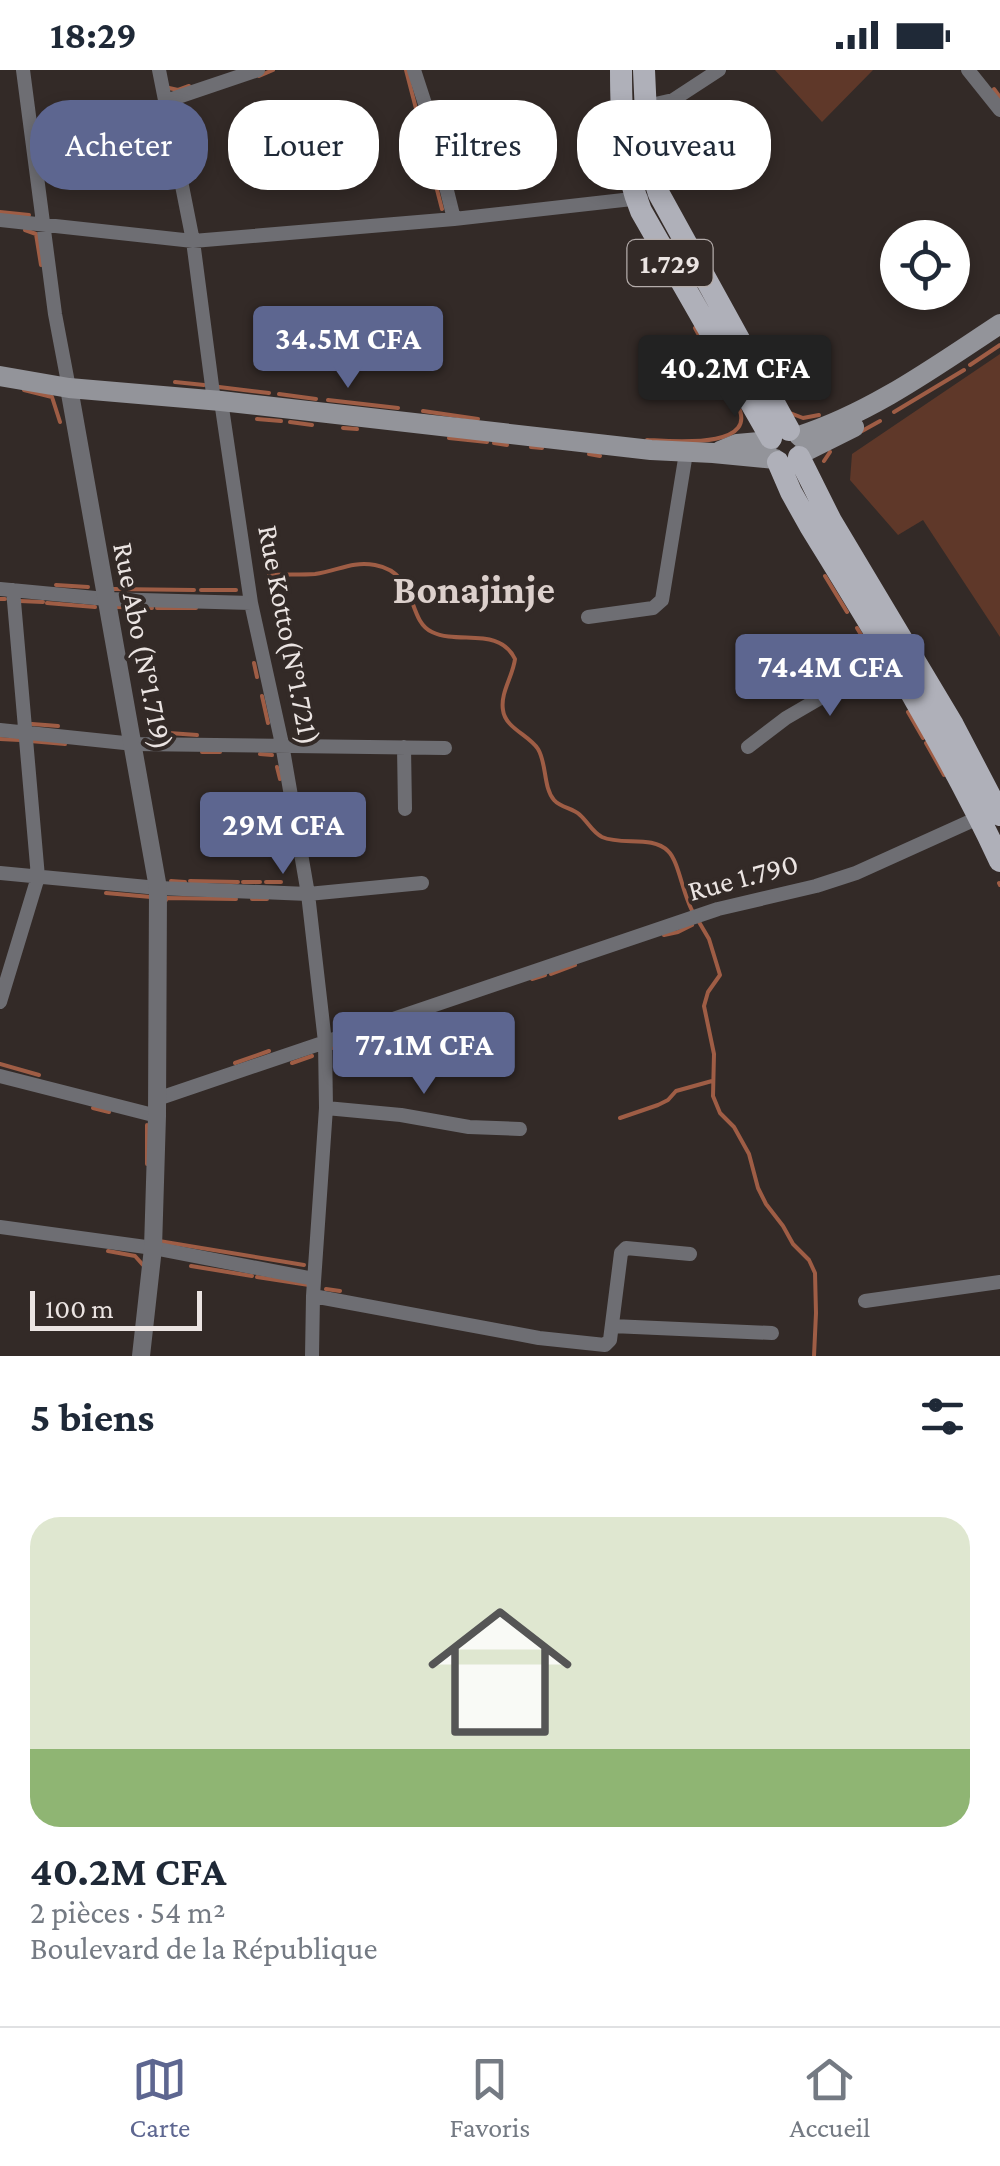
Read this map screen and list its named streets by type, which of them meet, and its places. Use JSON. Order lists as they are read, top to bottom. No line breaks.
{"streets":{"main road":["1.729"],"street":["Rue Kotto(N°1.721)","Rue Abo (N°1.719)","Rue 1.790"]},"crossings":[["Rue Kotto(N°1.721)","Rue 1.790"],["Rue Abo (N°1.719)","Rue 1.790"]],"districts":["Bonajinje"],"scale_bar":"100 m","page":{"status":"18:29","chip":["Acheter","Louer","Filtres","Nouveau"],"price":["34.5M CFA","40.2M CFA","74.4M CFA","29M CFA","77.1M CFA"],"scale":"100 m","heading":"5 biens","list":[{"name":"40.2M CFA","note":"2 pièces · 54 m² · Boulevard de la République"}],"tabs":["Carte","Favoris","Accueil"]}}
